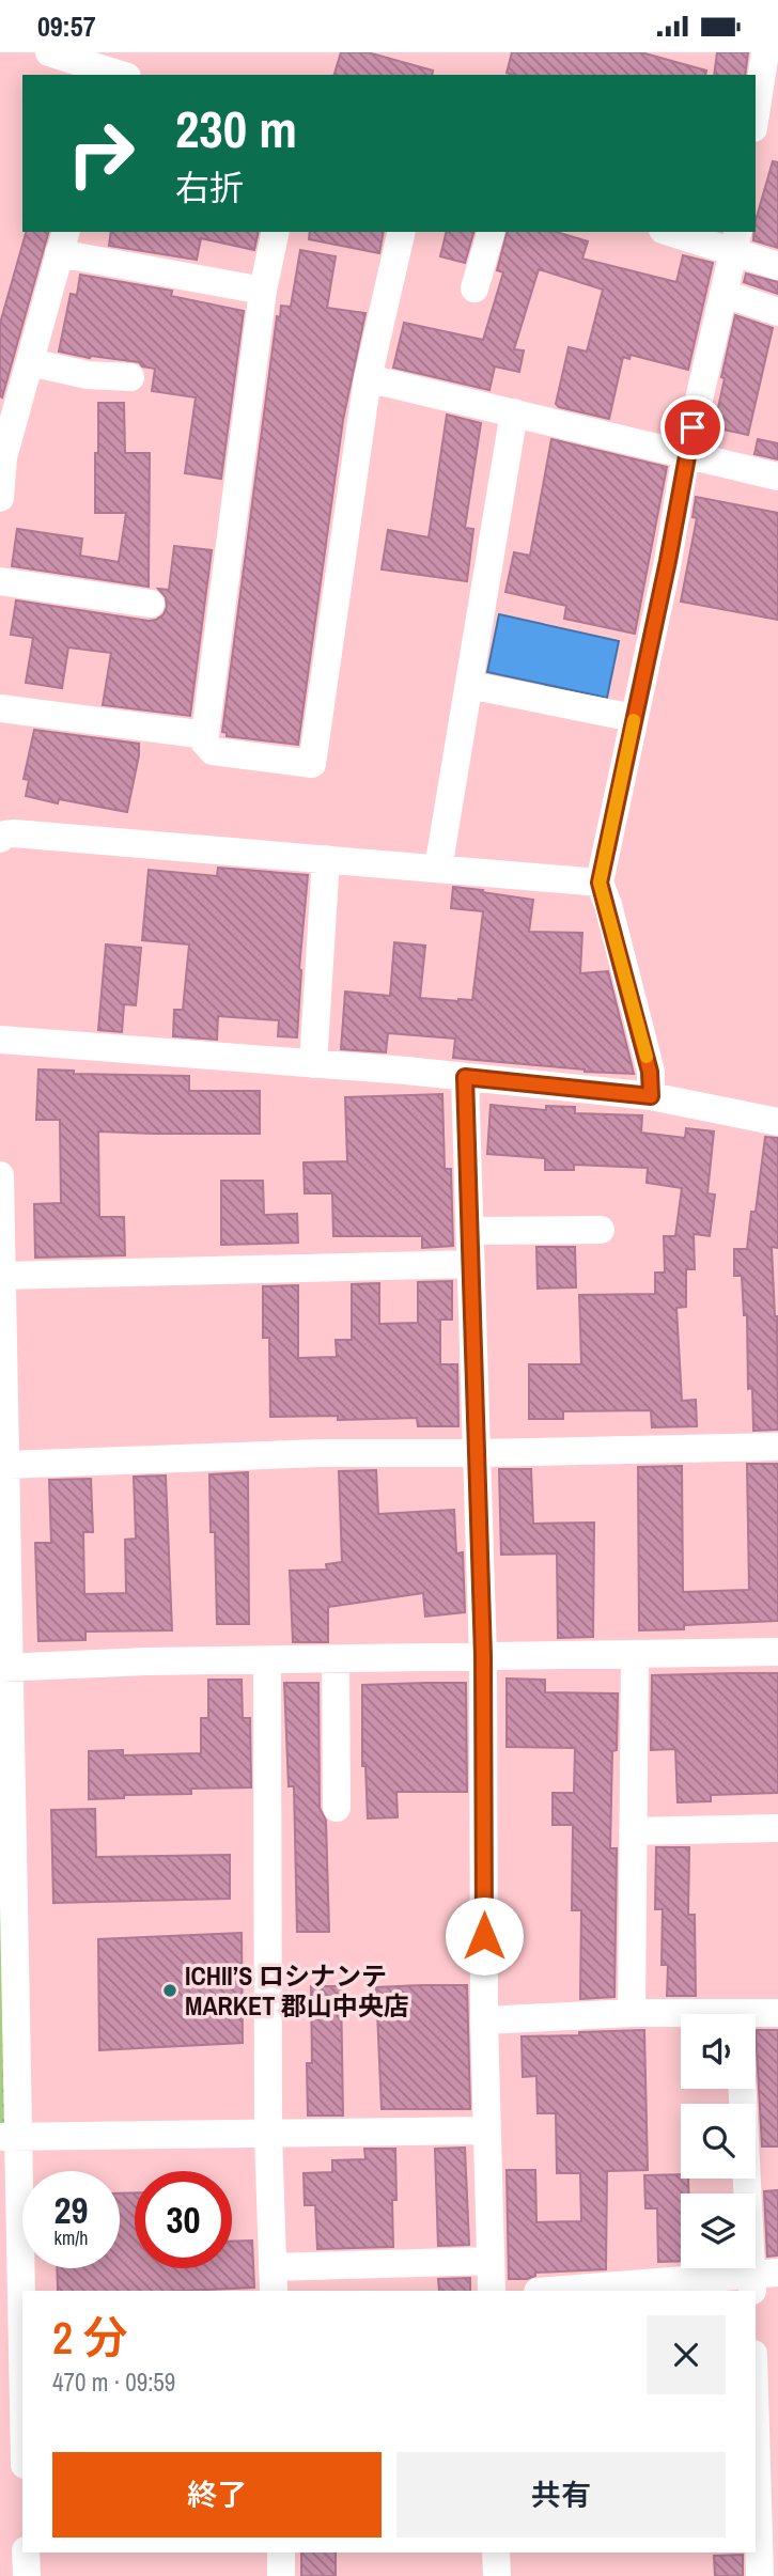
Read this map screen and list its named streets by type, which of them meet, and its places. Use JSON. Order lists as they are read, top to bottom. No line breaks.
{"places":["ICHII’S ロシナンテ MARKET 郡山中央店"],"page":{"status":"09:57","turn":["230 m","右折"],"speed":"29 km/h","limit":"30","heading":["2 分","470 m · 09:59"],"buttons":["終了","共有"]}}
